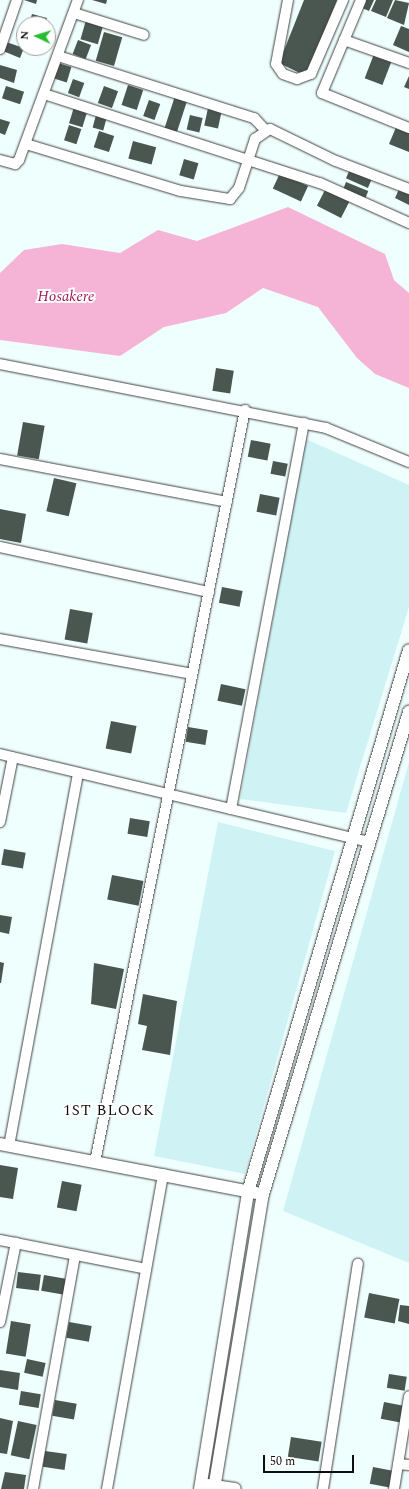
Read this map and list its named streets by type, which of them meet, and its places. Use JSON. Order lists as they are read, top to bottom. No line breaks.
{"districts":["1ST BLOCK"],"water":["Hosakere"],"scale_bar":"50 m","north":"left"}
